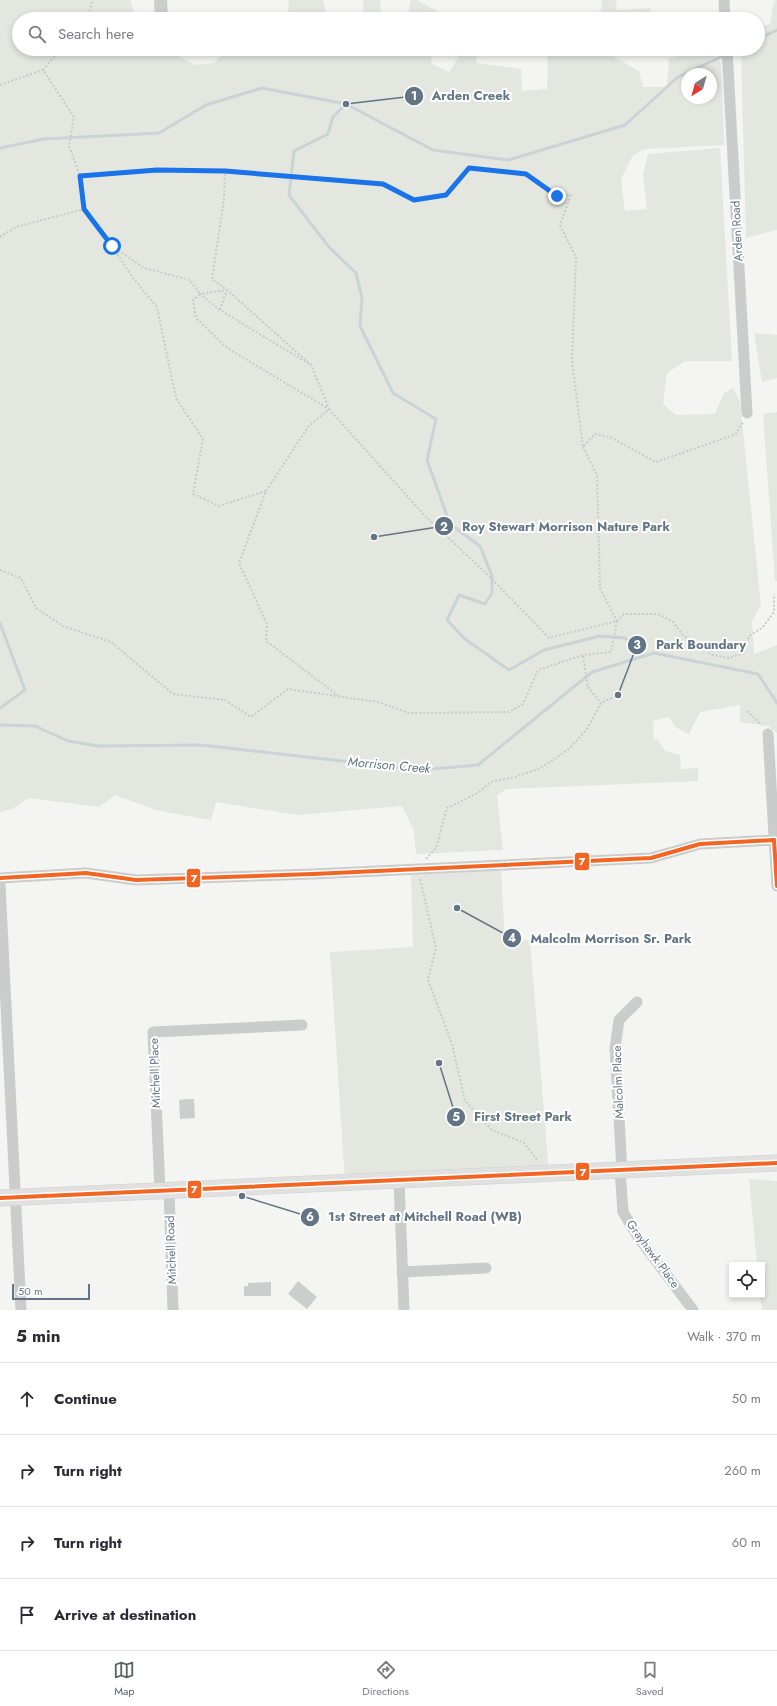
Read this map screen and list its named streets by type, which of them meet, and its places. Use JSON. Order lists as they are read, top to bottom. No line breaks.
{"streets":{"street":["Arden Road","Mitchell Place","Malcolm Place","Mitchell Road","Grayhawk Place"]},"crossings":[["Mitchell Place","Mitchell Road"],["Malcolm Place","Grayhawk Place"]],"water":["Morrison Creek"],"places":["Arden Creek","Roy Stewart Morrison Nature Park","Park Boundary","Malcolm Morrison Sr. Park","First Street Park","1st Street at Mitchell Road (WB)"],"lines":["transit line 7"],"scale_bar":"50 m","north":"bottom left","page":{"search":"Search here","scale":"50 m","heading":["5 min","Walk · 370 m"],"list":[["Continue","50 m"],["Turn right","260 m"],["Turn right","60 m"],"Arrive at destination"],"nav":["Map","Directions","Saved"]}}
